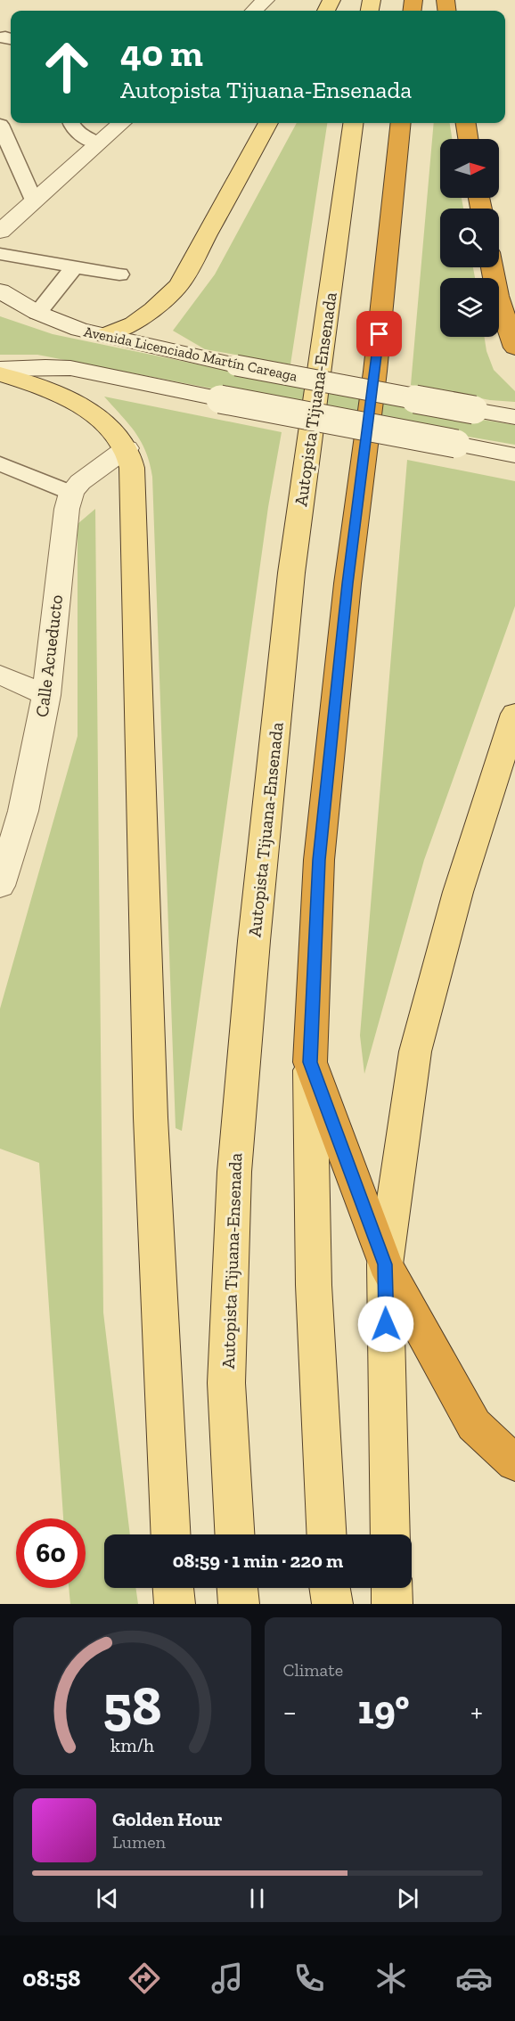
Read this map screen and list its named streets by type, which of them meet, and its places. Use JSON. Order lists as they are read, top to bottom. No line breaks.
{"streets":{"main road":["Avenida Licenciado Martín Careaga","Autopista Tijuana-Ensenada","Calle Acueducto"]},"north":"right","page":{"turn":["40 m","Autopista Tijuana-Ensenada"],"limit":"60","trip":"08:59 · 1 min · 220 m","tile":"Climate","heat":["−","19°","+"],"song":["Golden Hour","Lumen"],"tabs":"08:58","gauge":["58","km/h"]}}
